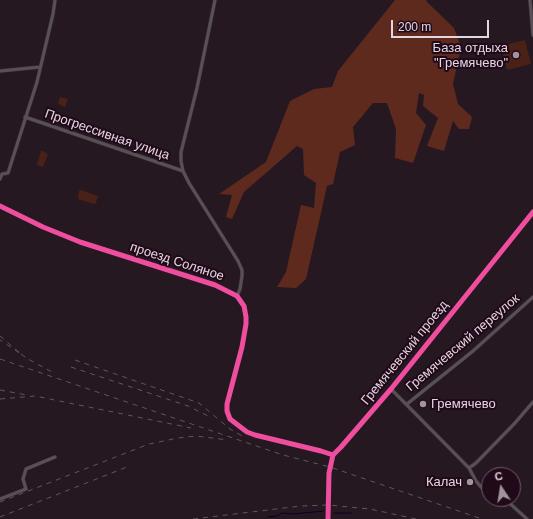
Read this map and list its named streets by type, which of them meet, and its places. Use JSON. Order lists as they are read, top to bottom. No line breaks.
{"streets":{"street":["Прогрессивная улица","проезд Соляное","Гремячевский переулок","Гремячевский проезд"]},"crossings":[["проезд Соляное","Гремячевский проезд"]],"places":["База отдыха \"Гремячево\"","Гремячево","Калач"],"scale_bar":"200 m","north":"top"}
